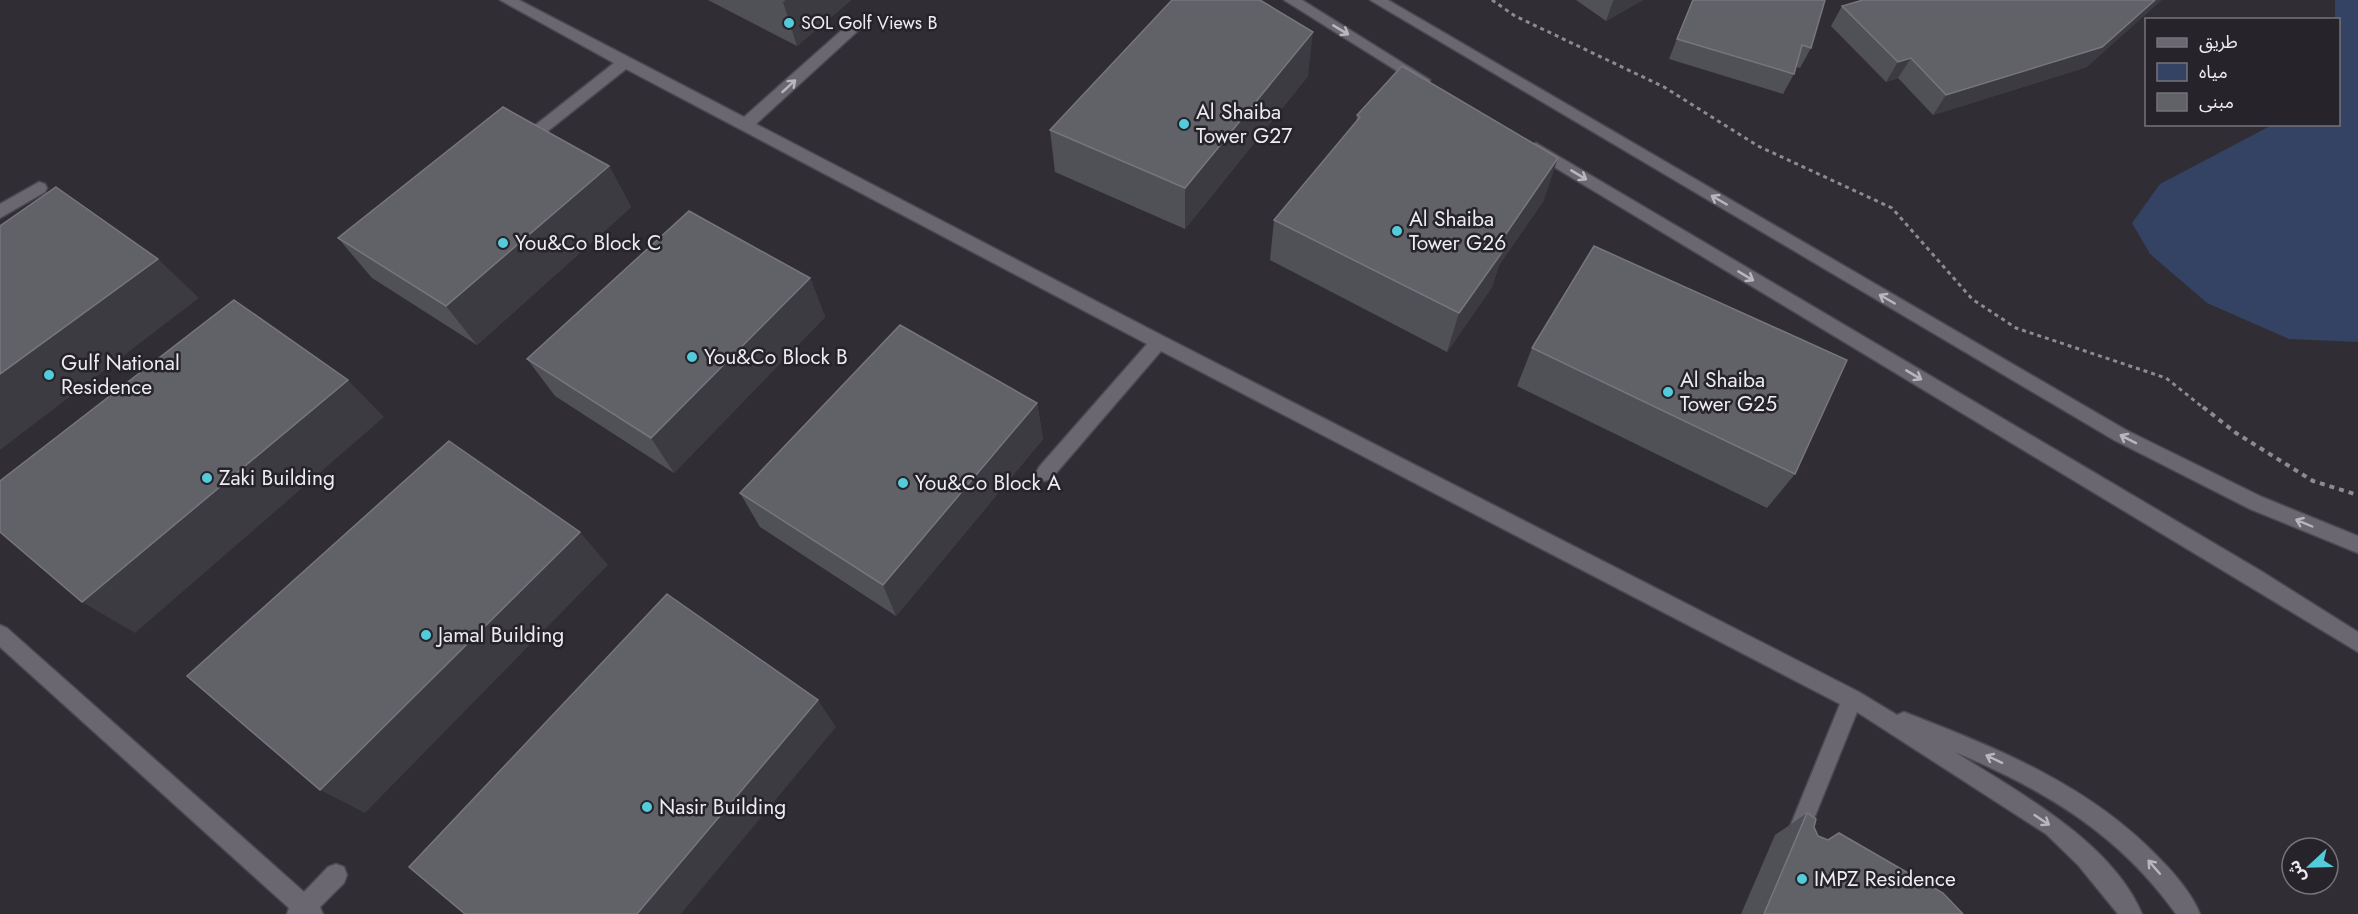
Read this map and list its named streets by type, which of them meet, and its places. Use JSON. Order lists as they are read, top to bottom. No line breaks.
{"places":["SOL Golf Views B","Al Shaiba Tower G27","Al Shaiba Tower G26","You&Co Block C","You&Co Block B","Gulf National Residence","Al Shaiba Tower G25","Zaki Building","You&Co Block A","Jamal Building","Nasir Building","IMPZ Residence"],"legend":["طريق","مياه","مبنى"],"north":"left"}
